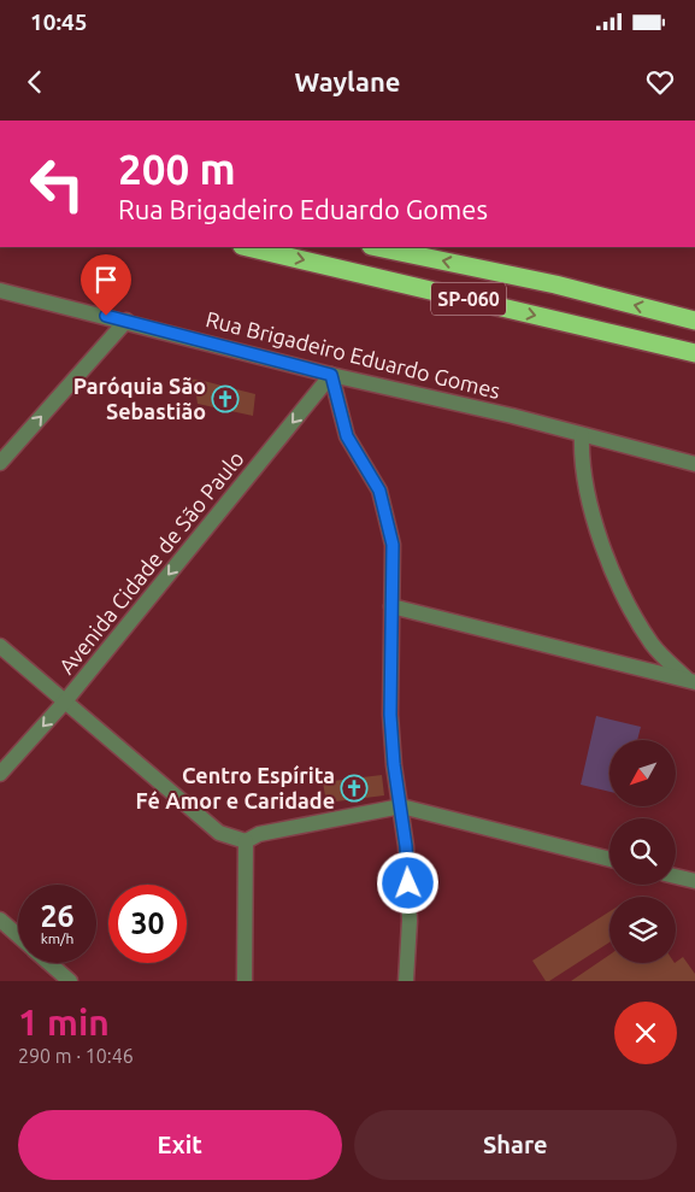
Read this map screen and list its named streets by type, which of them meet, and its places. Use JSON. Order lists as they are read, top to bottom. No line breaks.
{"streets":{"highway":["SP-060"],"street":["Rua Brigadeiro Eduardo Gomes","Avenida Cidade de São Paulo"]},"crossings":[["Rua Brigadeiro Eduardo Gomes","Avenida Cidade de São Paulo"]],"one_way":["Avenida Cidade de São Paulo"],"places":{"church":["Paróquia São Sebastião","Centro Espírita Fé Amor e Caridade"]},"north":"bottom left","page":{"status":"10:45","header":"Waylane","turn":["200 m","Rua Brigadeiro Eduardo Gomes"],"speed":"26 km/h","limit":"30","heading":["1 min","290 m · 10:46"],"buttons":["Exit","Share"]}}
